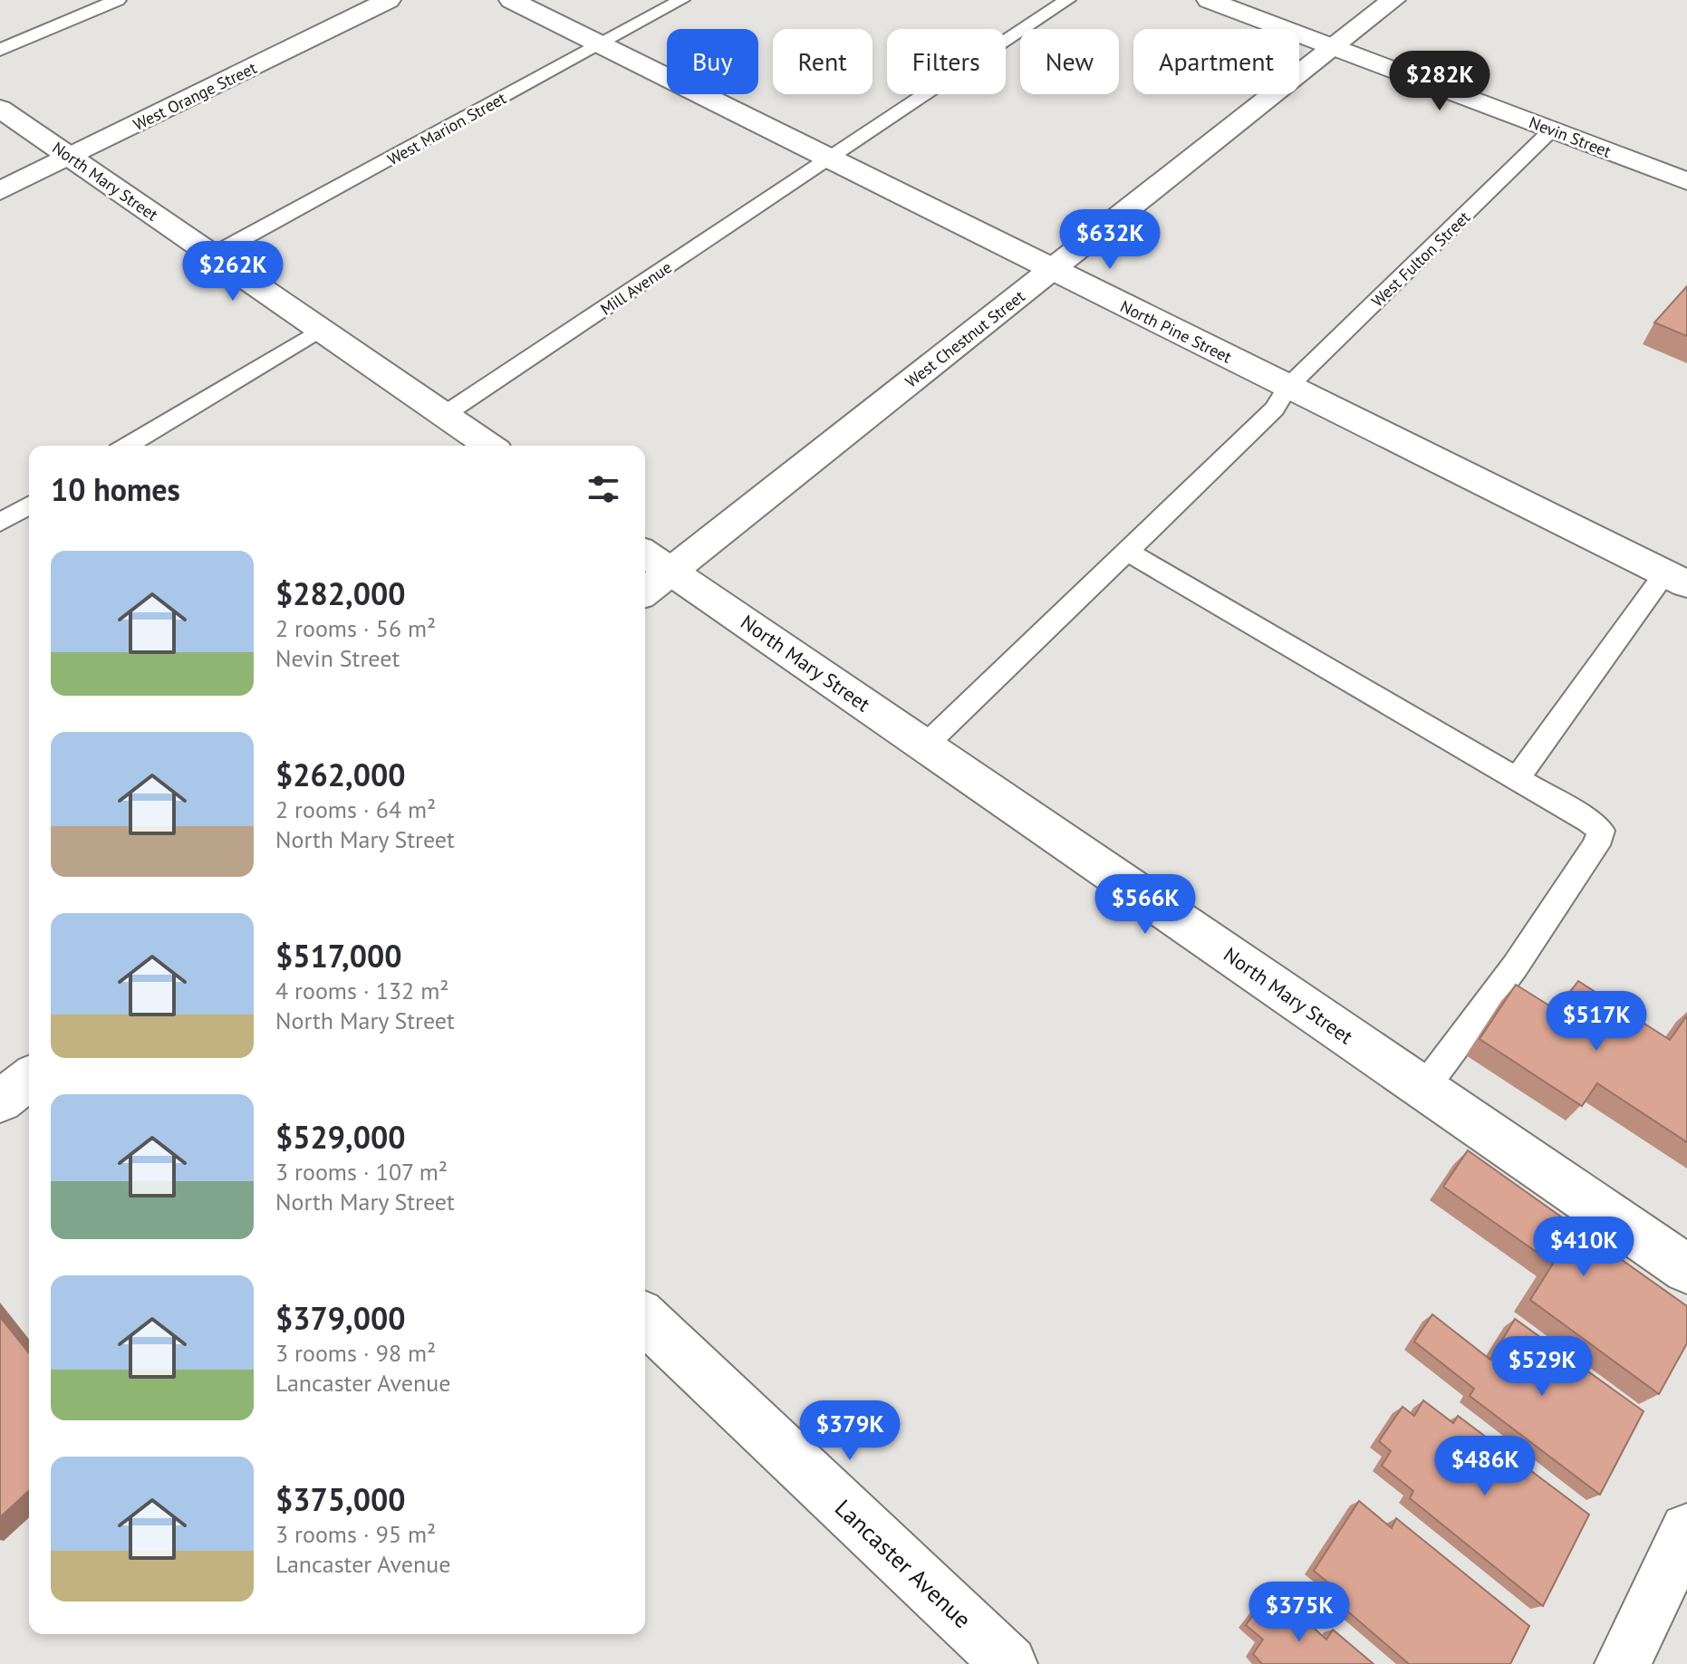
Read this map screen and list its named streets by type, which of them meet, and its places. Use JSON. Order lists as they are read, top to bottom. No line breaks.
{"streets":{"street":["West Orange Street","Nevin Street","North Mary Street","North Pine Street","West Chestnut Street","Lancaster Avenue"],"lane":["West Marion Street","West Fulton Street","Mill Avenue"]},"crossings":[["West Orange Street","North Mary Street"],["West Marion Street","North Mary Street"],["West Marion Street","North Pine Street"],["Nevin Street","West Fulton Street"],["Nevin Street","West Chestnut Street"],["North Mary Street","West Fulton Street"],["North Mary Street","Mill Avenue"],["North Mary Street","West Chestnut Street"],["West Fulton Street","North Pine Street"],["Mill Avenue","North Pine Street"],["North Pine Street","West Chestnut Street"]],"page":{"chip":["Buy","Rent","Filters","New","Apartment"],"price":["$282K","$632K","$262K","$566K","$517K","$410K","$529K","$379K","$486K","$375K"],"heading":"10 homes","list":[{"name":"$282,000","note":"2 rooms · 56 m² · Nevin Street"},{"name":"$262,000","note":"2 rooms · 64 m² · North Mary Street"},{"name":"$517,000","note":"4 rooms · 132 m² · North Mary Street"},{"name":"$529,000","note":"3 rooms · 107 m² · North Mary Street"},{"name":"$379,000","note":"3 rooms · 98 m² · Lancaster Avenue"},{"name":"$375,000","note":"3 rooms · 95 m² · Lancaster Avenue"}]}}
